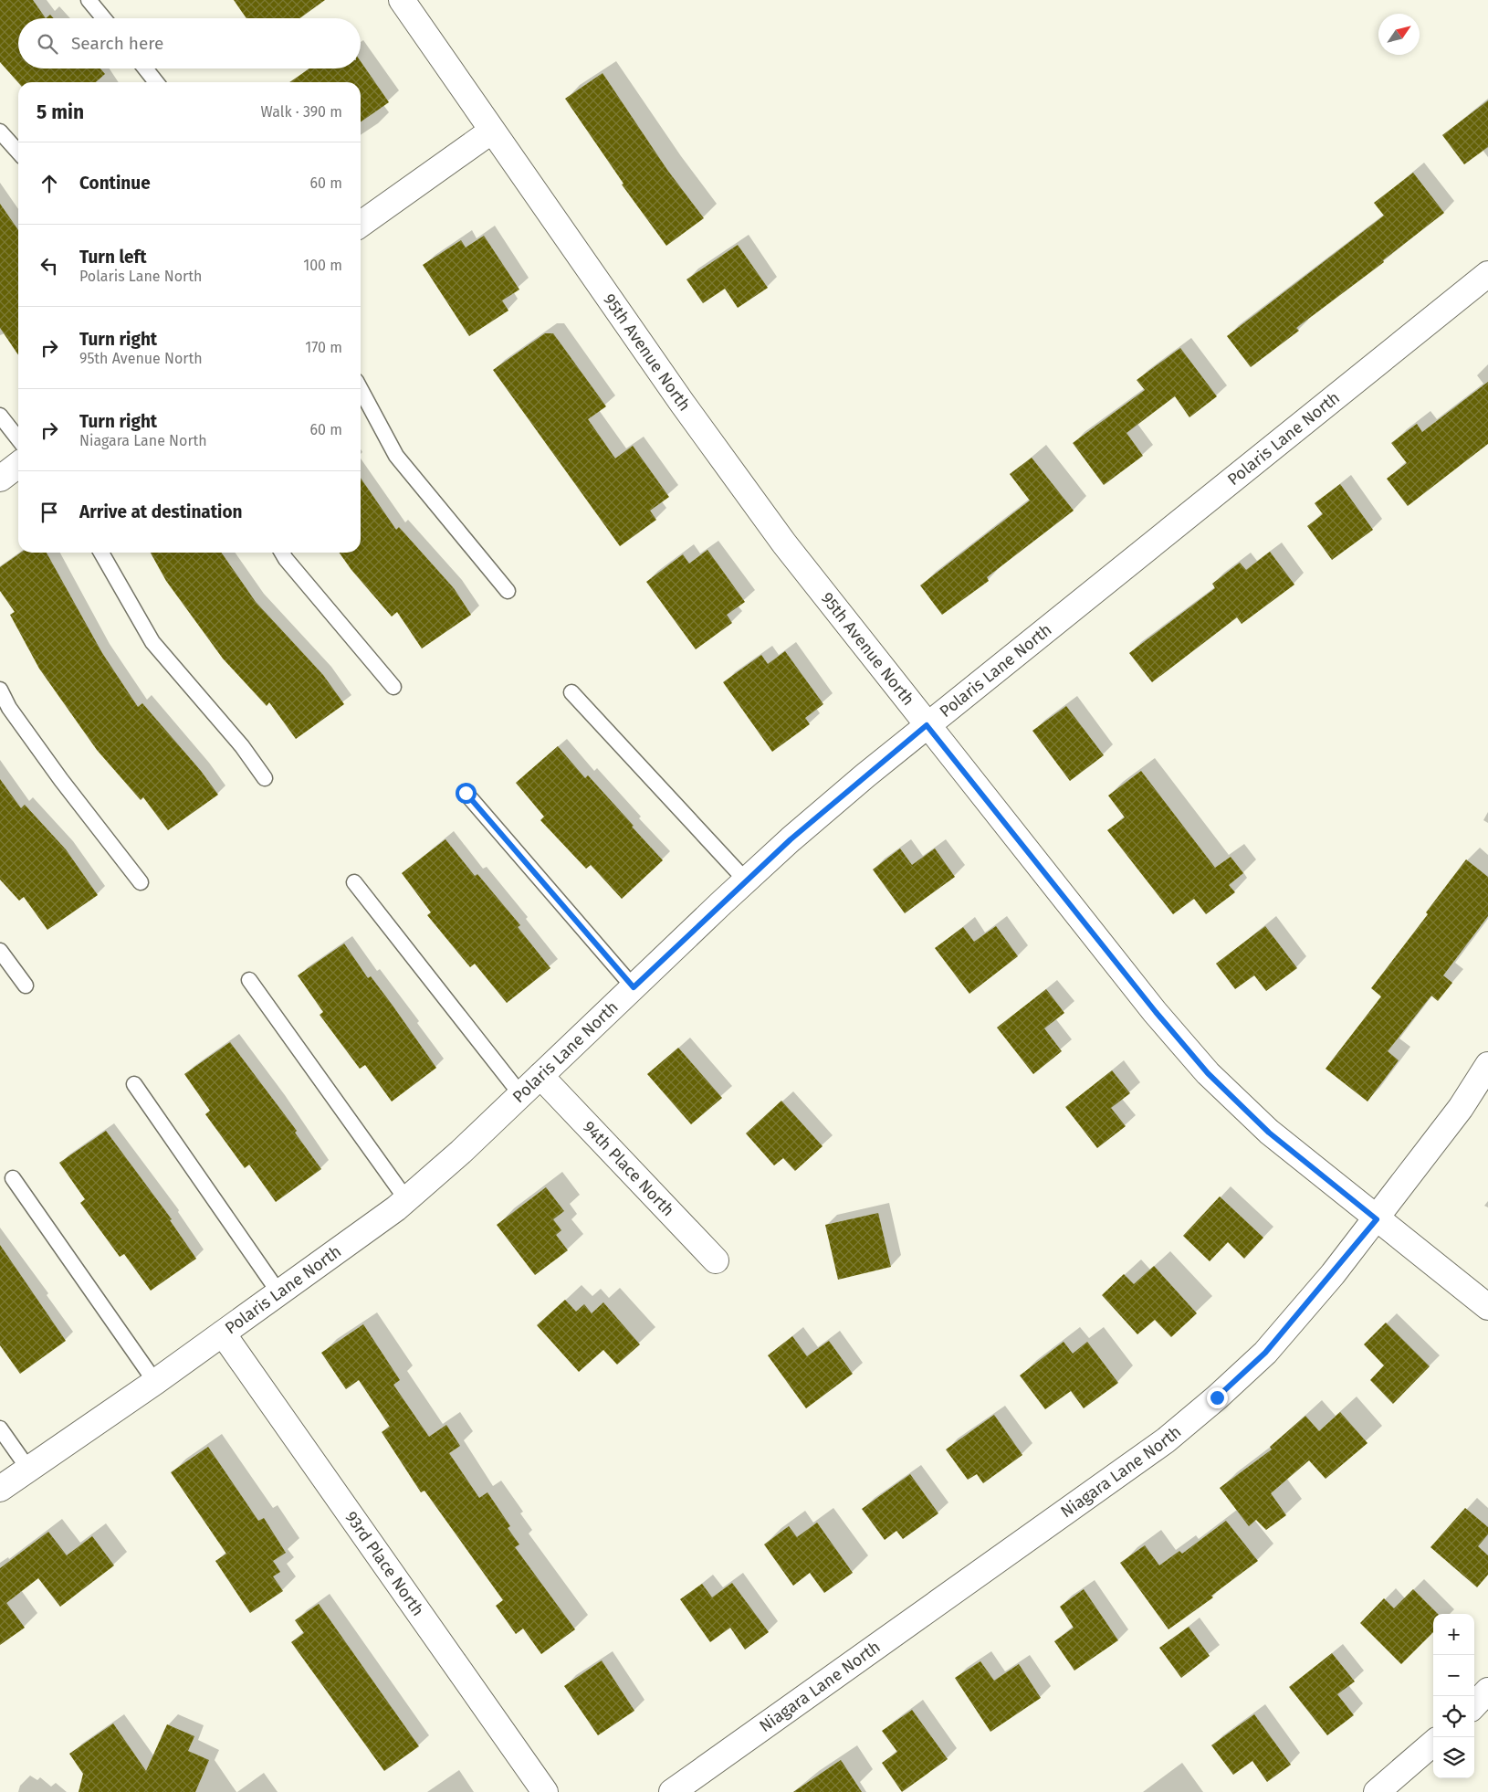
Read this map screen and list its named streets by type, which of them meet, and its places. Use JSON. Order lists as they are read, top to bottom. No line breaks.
{"streets":{"street":["95th Avenue North","Polaris Lane North","94th Place North","Niagara Lane North","93rd Place North"]},"crossings":[["95th Avenue North","Polaris Lane North"],["95th Avenue North","Niagara Lane North"],["Polaris Lane North","94th Place North"],["Polaris Lane North","93rd Place North"]],"north":"top right","page":{"search":"Search here","heading":["5 min","Walk · 390 m"],"list":[["Continue","60 m"],["Turn left","Polaris Lane North","100 m"],["Turn right","95th Avenue North","170 m"],["Turn right","Niagara Lane North","60 m"],"Arrive at destination"],"map_buttons":["+","−"]}}
